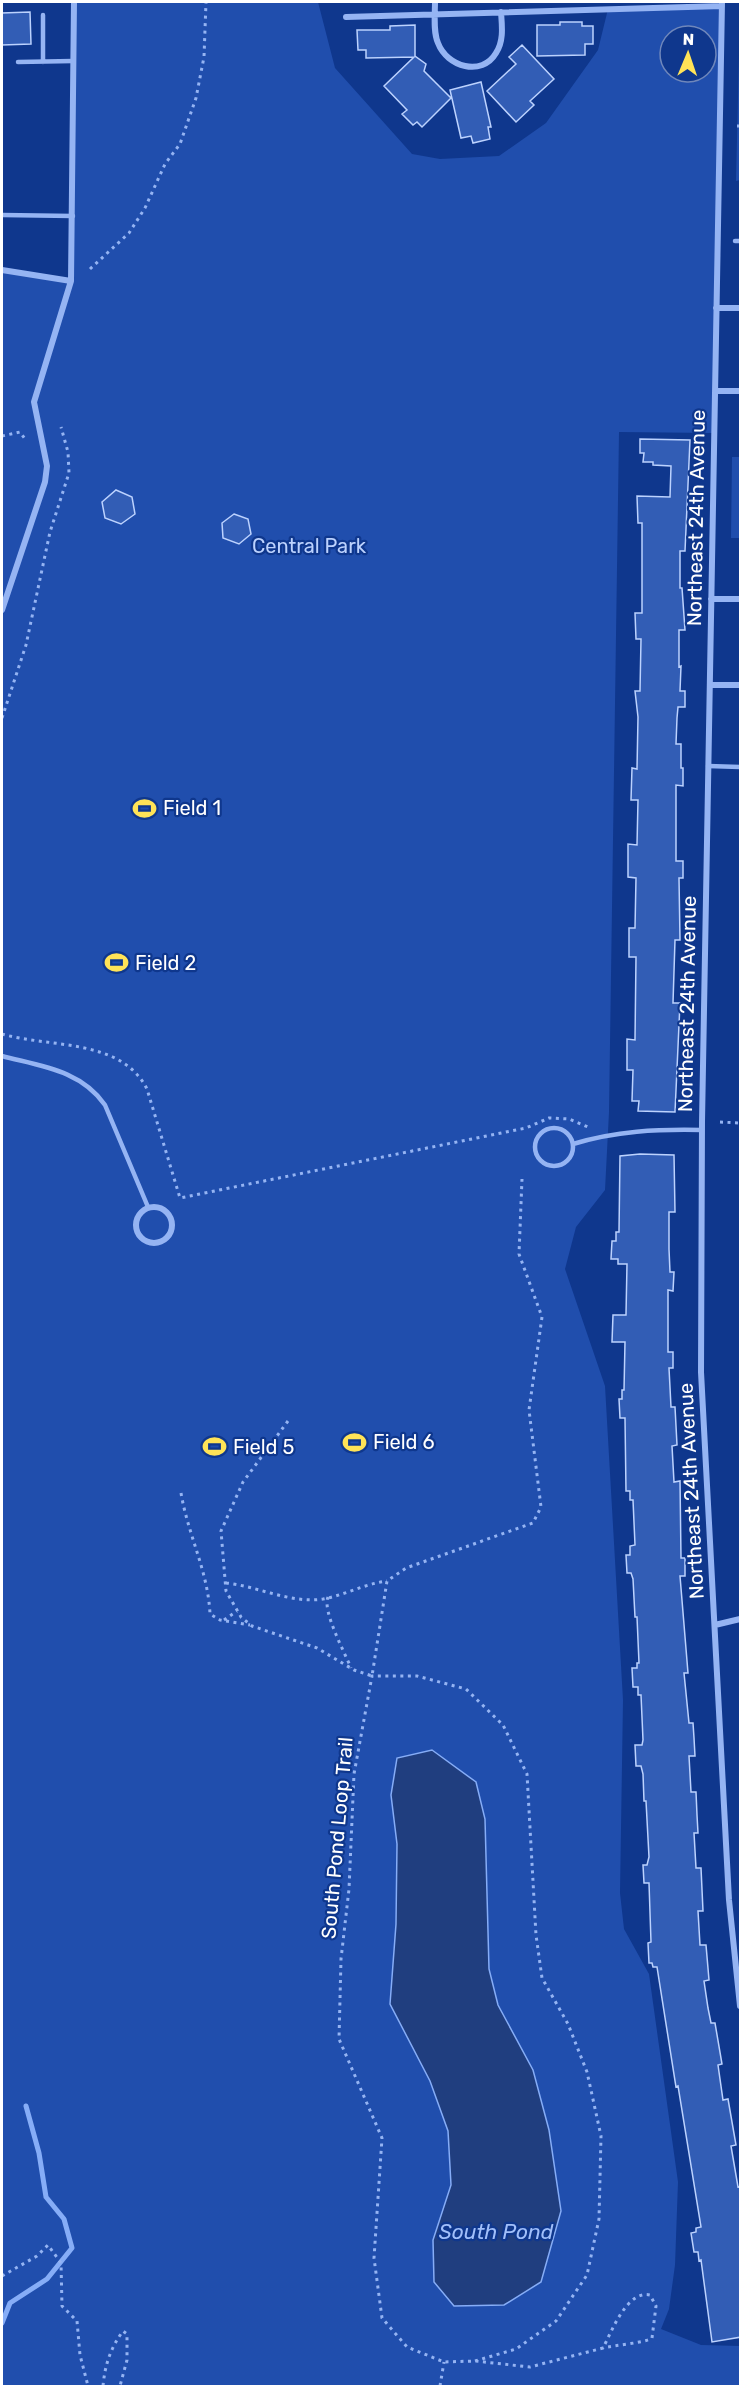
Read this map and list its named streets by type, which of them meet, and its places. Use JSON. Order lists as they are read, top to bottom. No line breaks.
{"streets":{"street":["Northeast 24th Avenue"],"path":["South Pond Loop Trail"]},"water":["South Pond"],"parks":["Central Park"],"places":{"sports":["Field 1","Field 2","Field 6","Field 5"]},"north":"top"}
